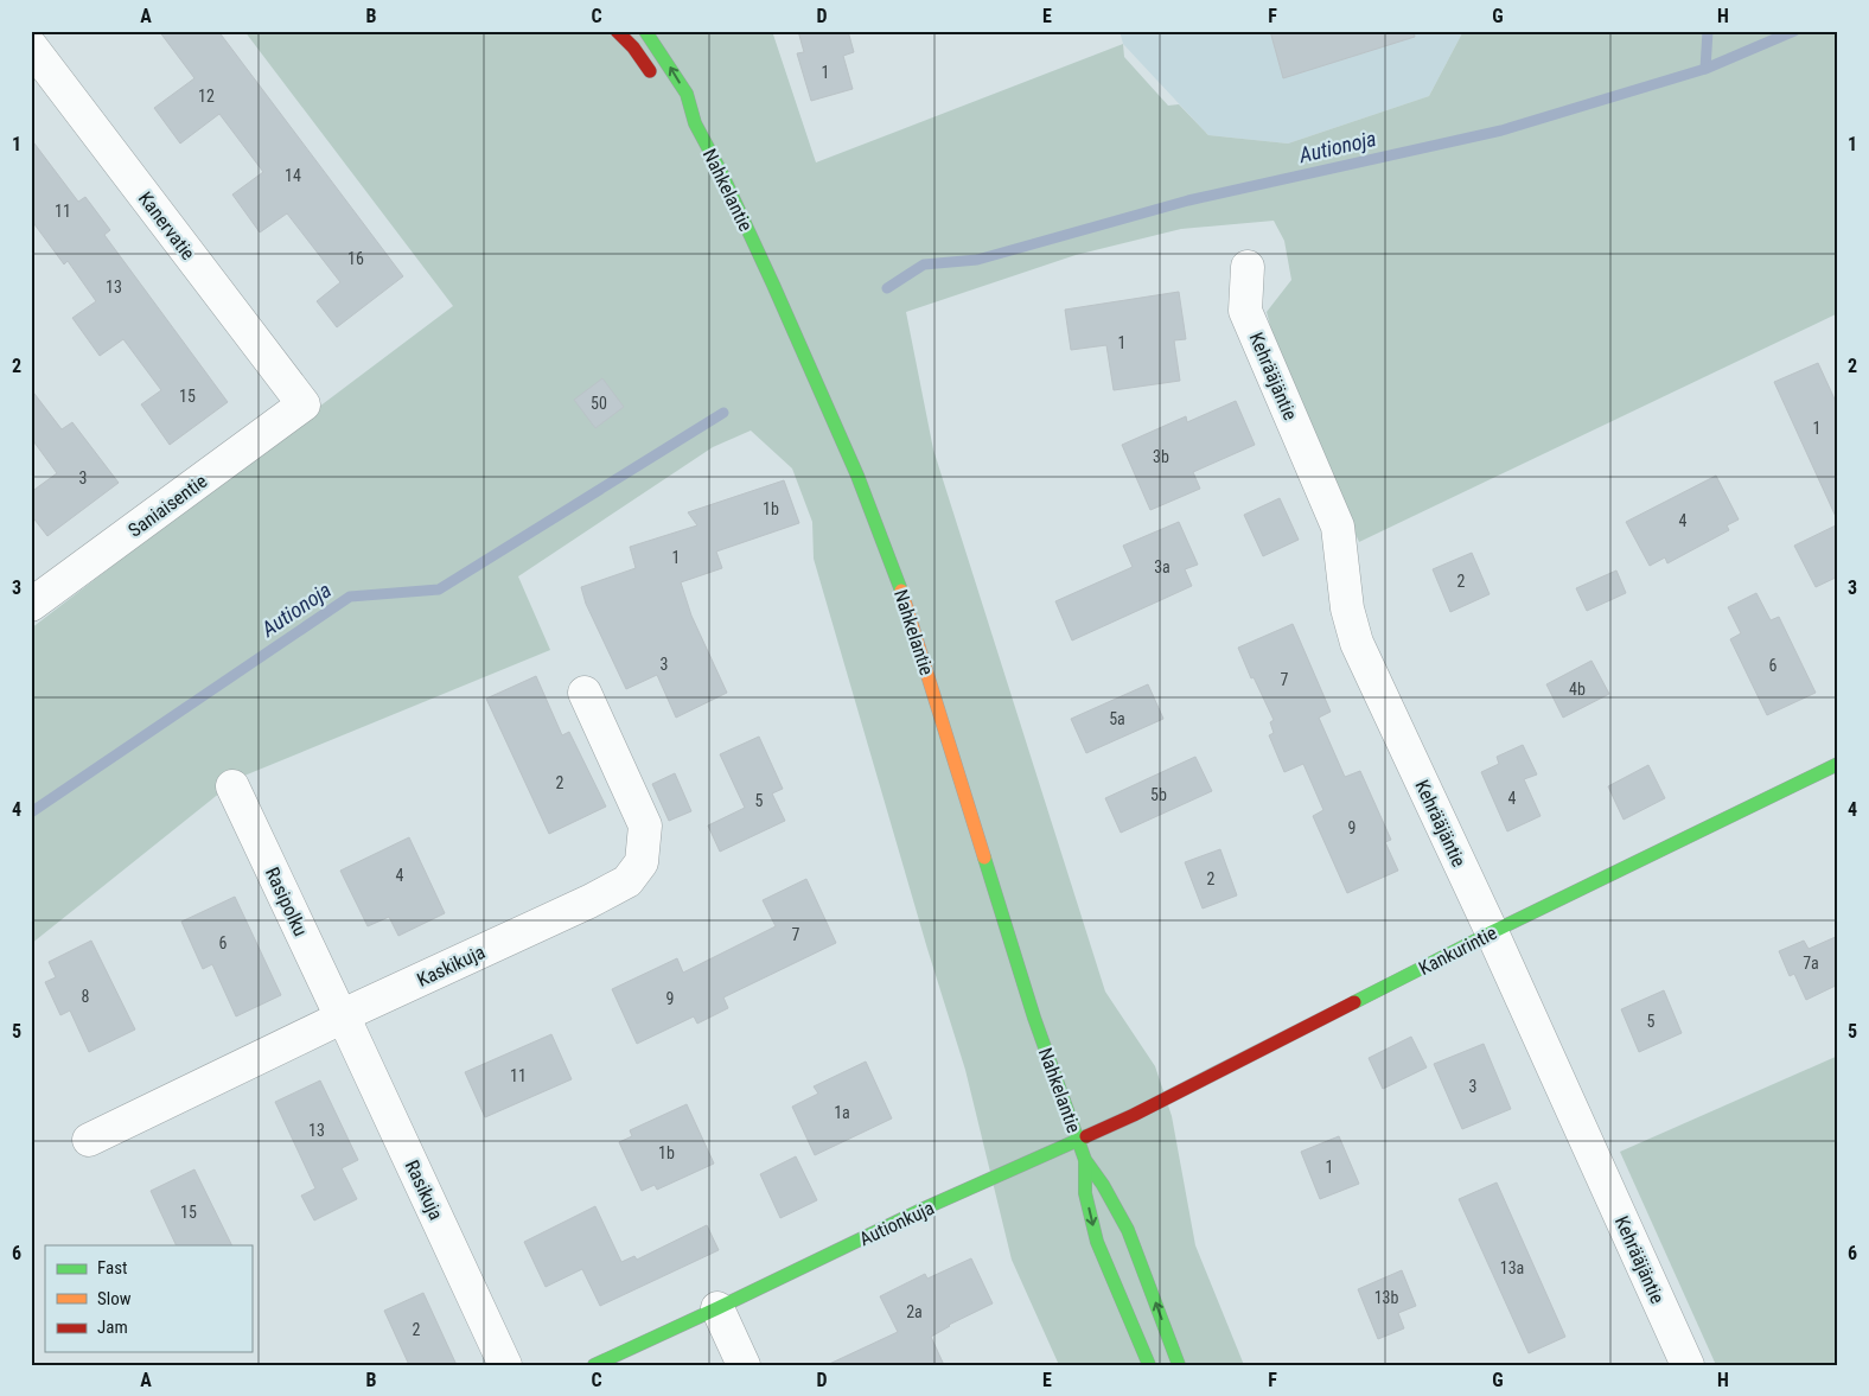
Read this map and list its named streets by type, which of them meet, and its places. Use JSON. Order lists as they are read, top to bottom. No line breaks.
{"streets":{"main road":["Nahkelantie","Kankurintie","Autionkuja"],"street":["Kanervatie","Kehrääjäntie","Saniaisentie","Rasipolku","Kaskikuja","Rasikuja"]},"crossings":[["Nahkelantie","Kankurintie"],["Nahkelantie","Autionkuja"],["Kanervatie","Saniaisentie"],["Kehrääjäntie","Kankurintie"],["Rasipolku","Kaskikuja"],["Rasipolku","Rasikuja"],["Kankurintie","Autionkuja"],["Kaskikuja","Rasikuja"]],"water":["Autionoja"],"house_numbers":["1","12","14","11","16","13","1","15","50","1","3b","3","1b","4","1","3a","2","3","6","7","4b","5a","2","5b","4","5","9","4","2","7","6","7a","8","9","5","11","3","1a","13","1b","1","15","13a","13b","2a","2"],"legend":["Fast","Slow","Jam"],"grid":{"columns":["A","B","C","D","E","F","G","H"],"rows":["1","2","3","4","5","6"]}}
